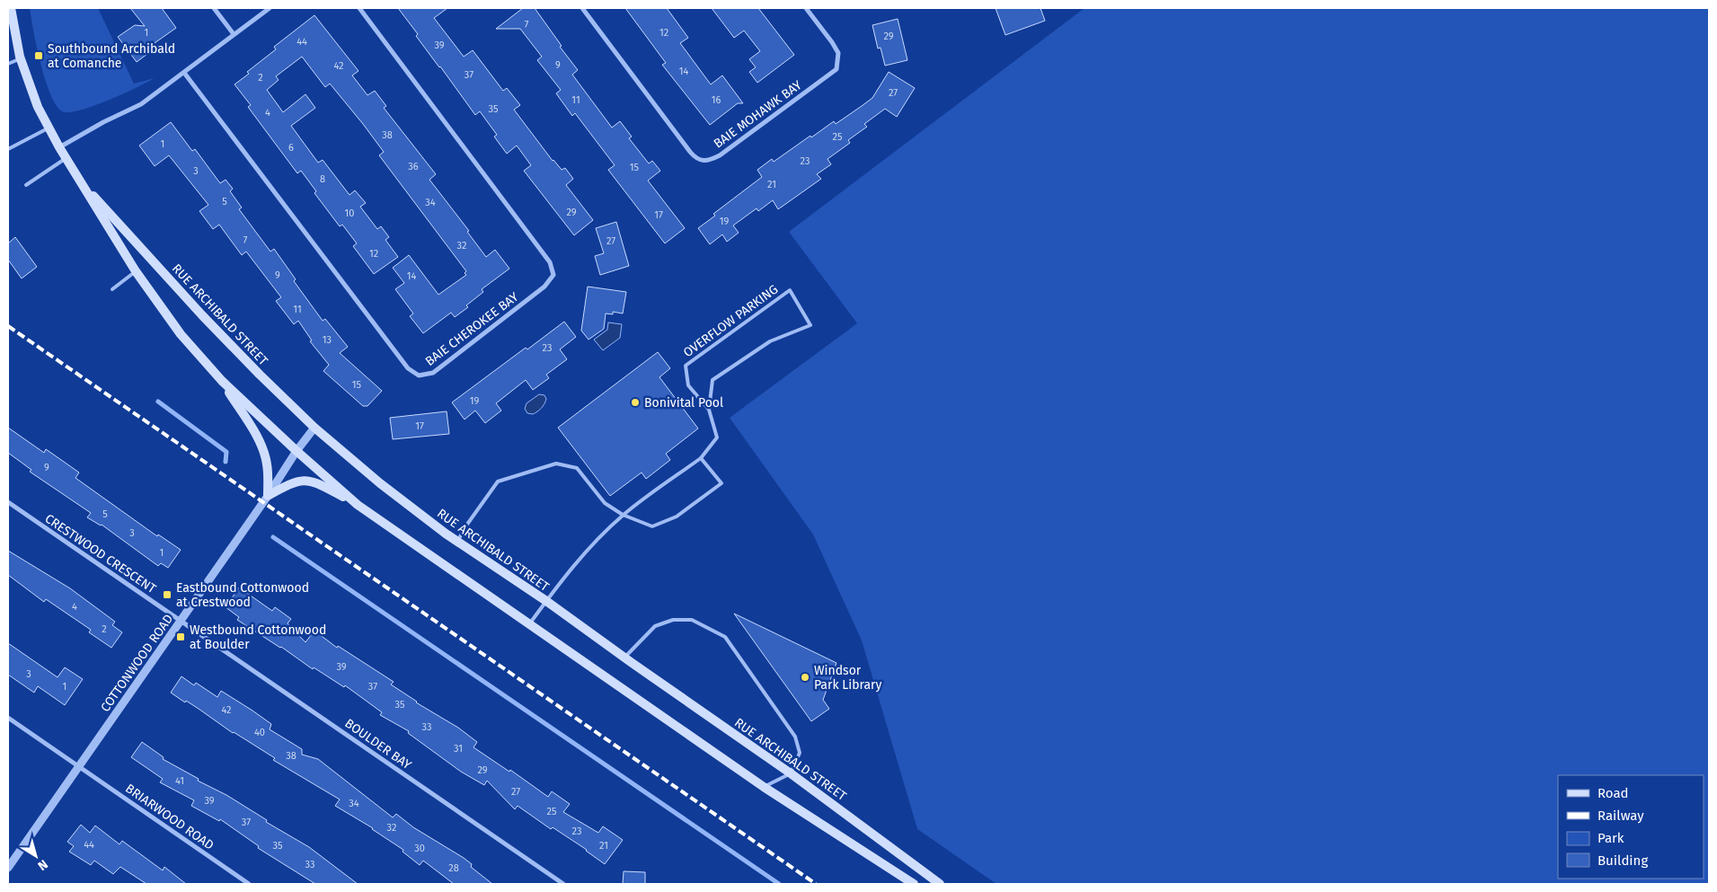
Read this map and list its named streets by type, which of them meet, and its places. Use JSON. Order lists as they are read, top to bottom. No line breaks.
{"streets":{"main road":["RUE ARCHIBALD STREET"],"street":["BAIE MOHAWK BAY","BAIE CHEROKEE BAY","CRESTWOOD CRESCENT","COTTONWOOD ROAD","BOULDER BAY","BRIARWOOD ROAD"],"lane":["OVERFLOW PARKING"]},"crossings":[["RUE ARCHIBALD STREET","COTTONWOOD ROAD"],["CRESTWOOD CRESCENT","COTTONWOOD ROAD"],["CRESTWOOD CRESCENT","BOULDER BAY"],["COTTONWOOD ROAD","BOULDER BAY"],["COTTONWOOD ROAD","BRIARWOOD ROAD"]],"places":{"transit":["Southbound Archibald at Comanche","Eastbound Cottonwood at Crestwood","Westbound Cottonwood at Boulder"],"other":["Bonivital Pool","Windsor Park Library"]},"house_numbers":["7","1","12","29","44","39","9","42","14","37","2","27","11","16","35","4","38","25","1","6","23","36","15","3","8","21","5","34","29","10","17","19","7","27","32","12","9","14","11","13","23","15","19","17","9","5","3","1","4","2","39","3","1","37","35","42","33","40","31","38","29","41","27","39","34","25","37","32","23","44","35","21","30","33","28"],"legend":["Road","Railway","Park","Building"],"north":"bottom right"}
